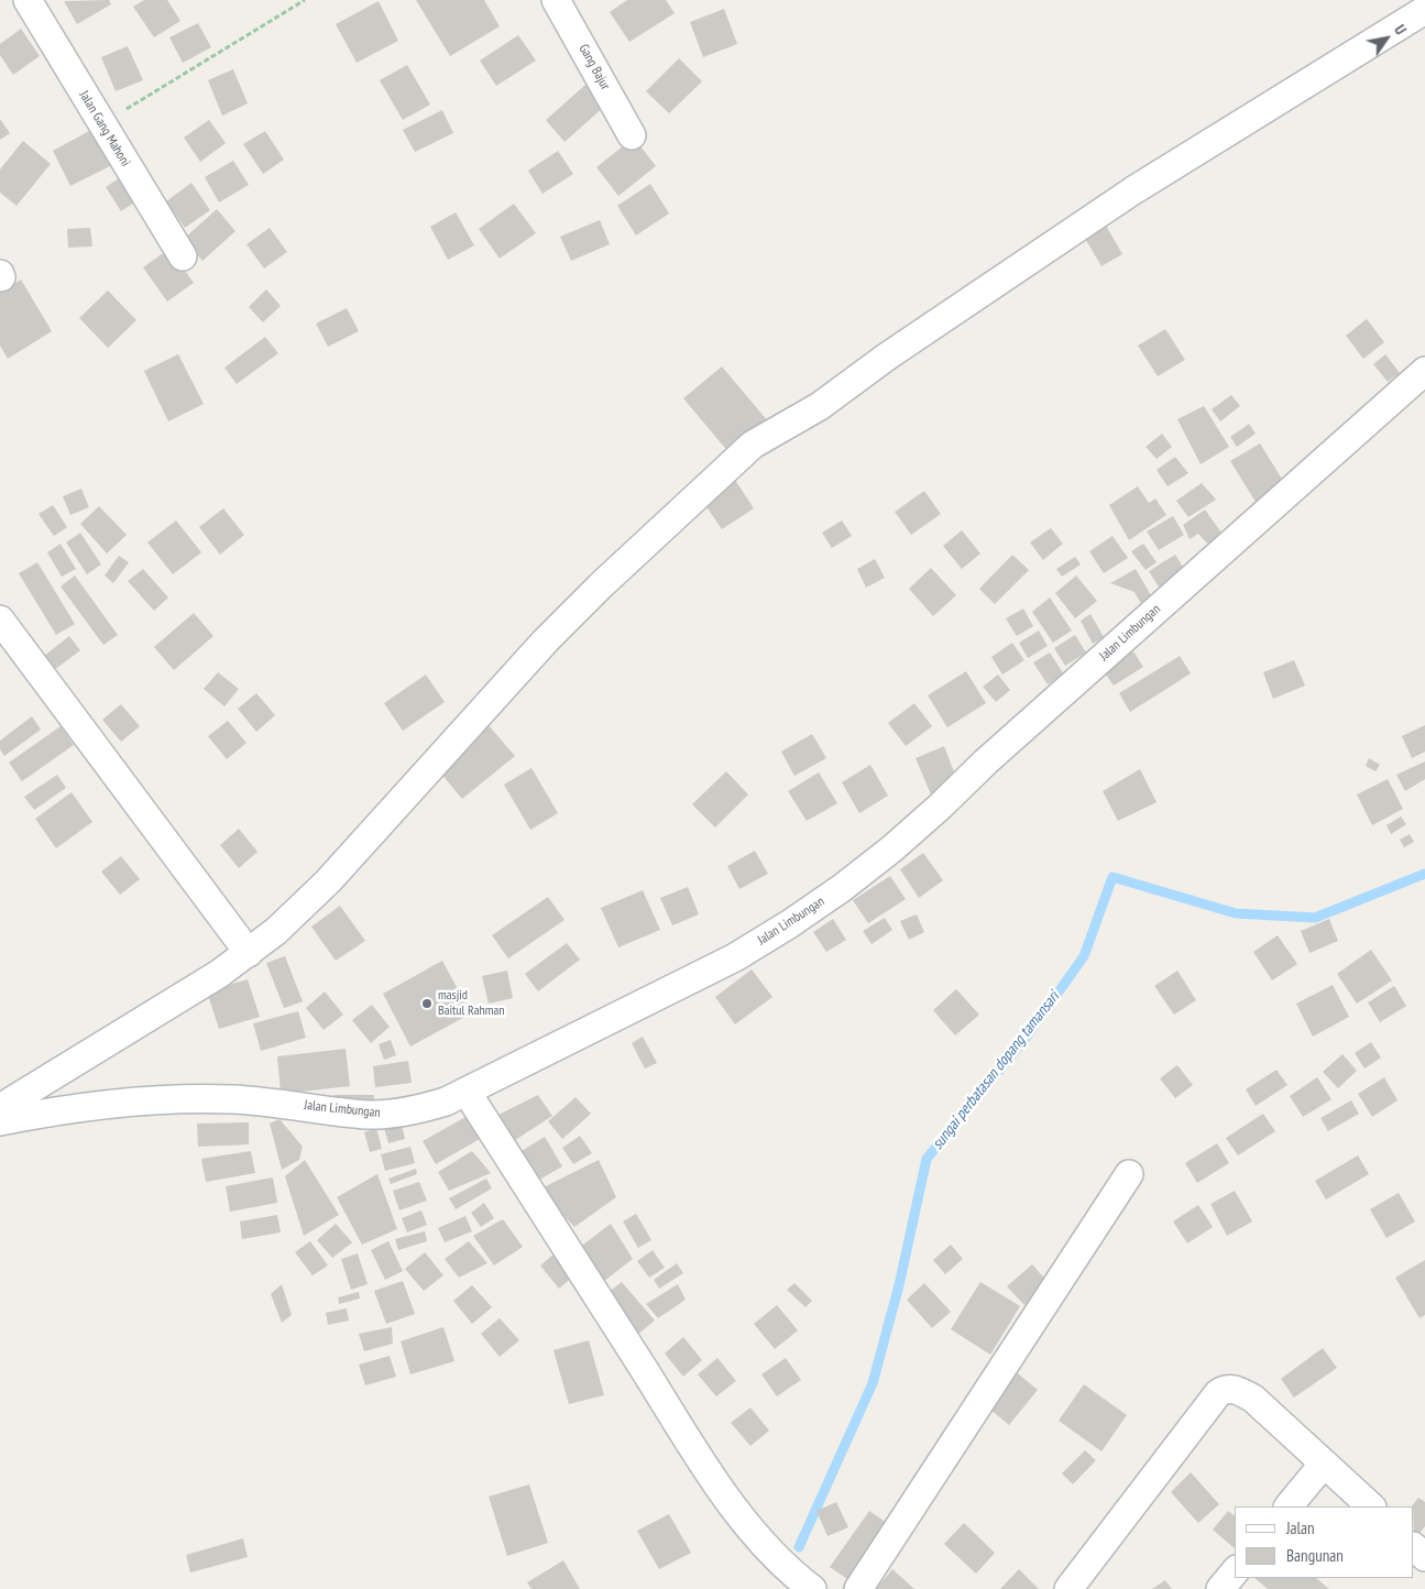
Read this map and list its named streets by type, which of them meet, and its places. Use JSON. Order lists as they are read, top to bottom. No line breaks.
{"streets":{"street":["Gang Bajur","Jalan Gang Mahoni","Jalan Limbungan"]},"water":["sungai perbatasan dopang tamansari"],"places":["masjid Baitul Rahman"],"legend":["Jalan","Bangunan"],"north":"top right"}
